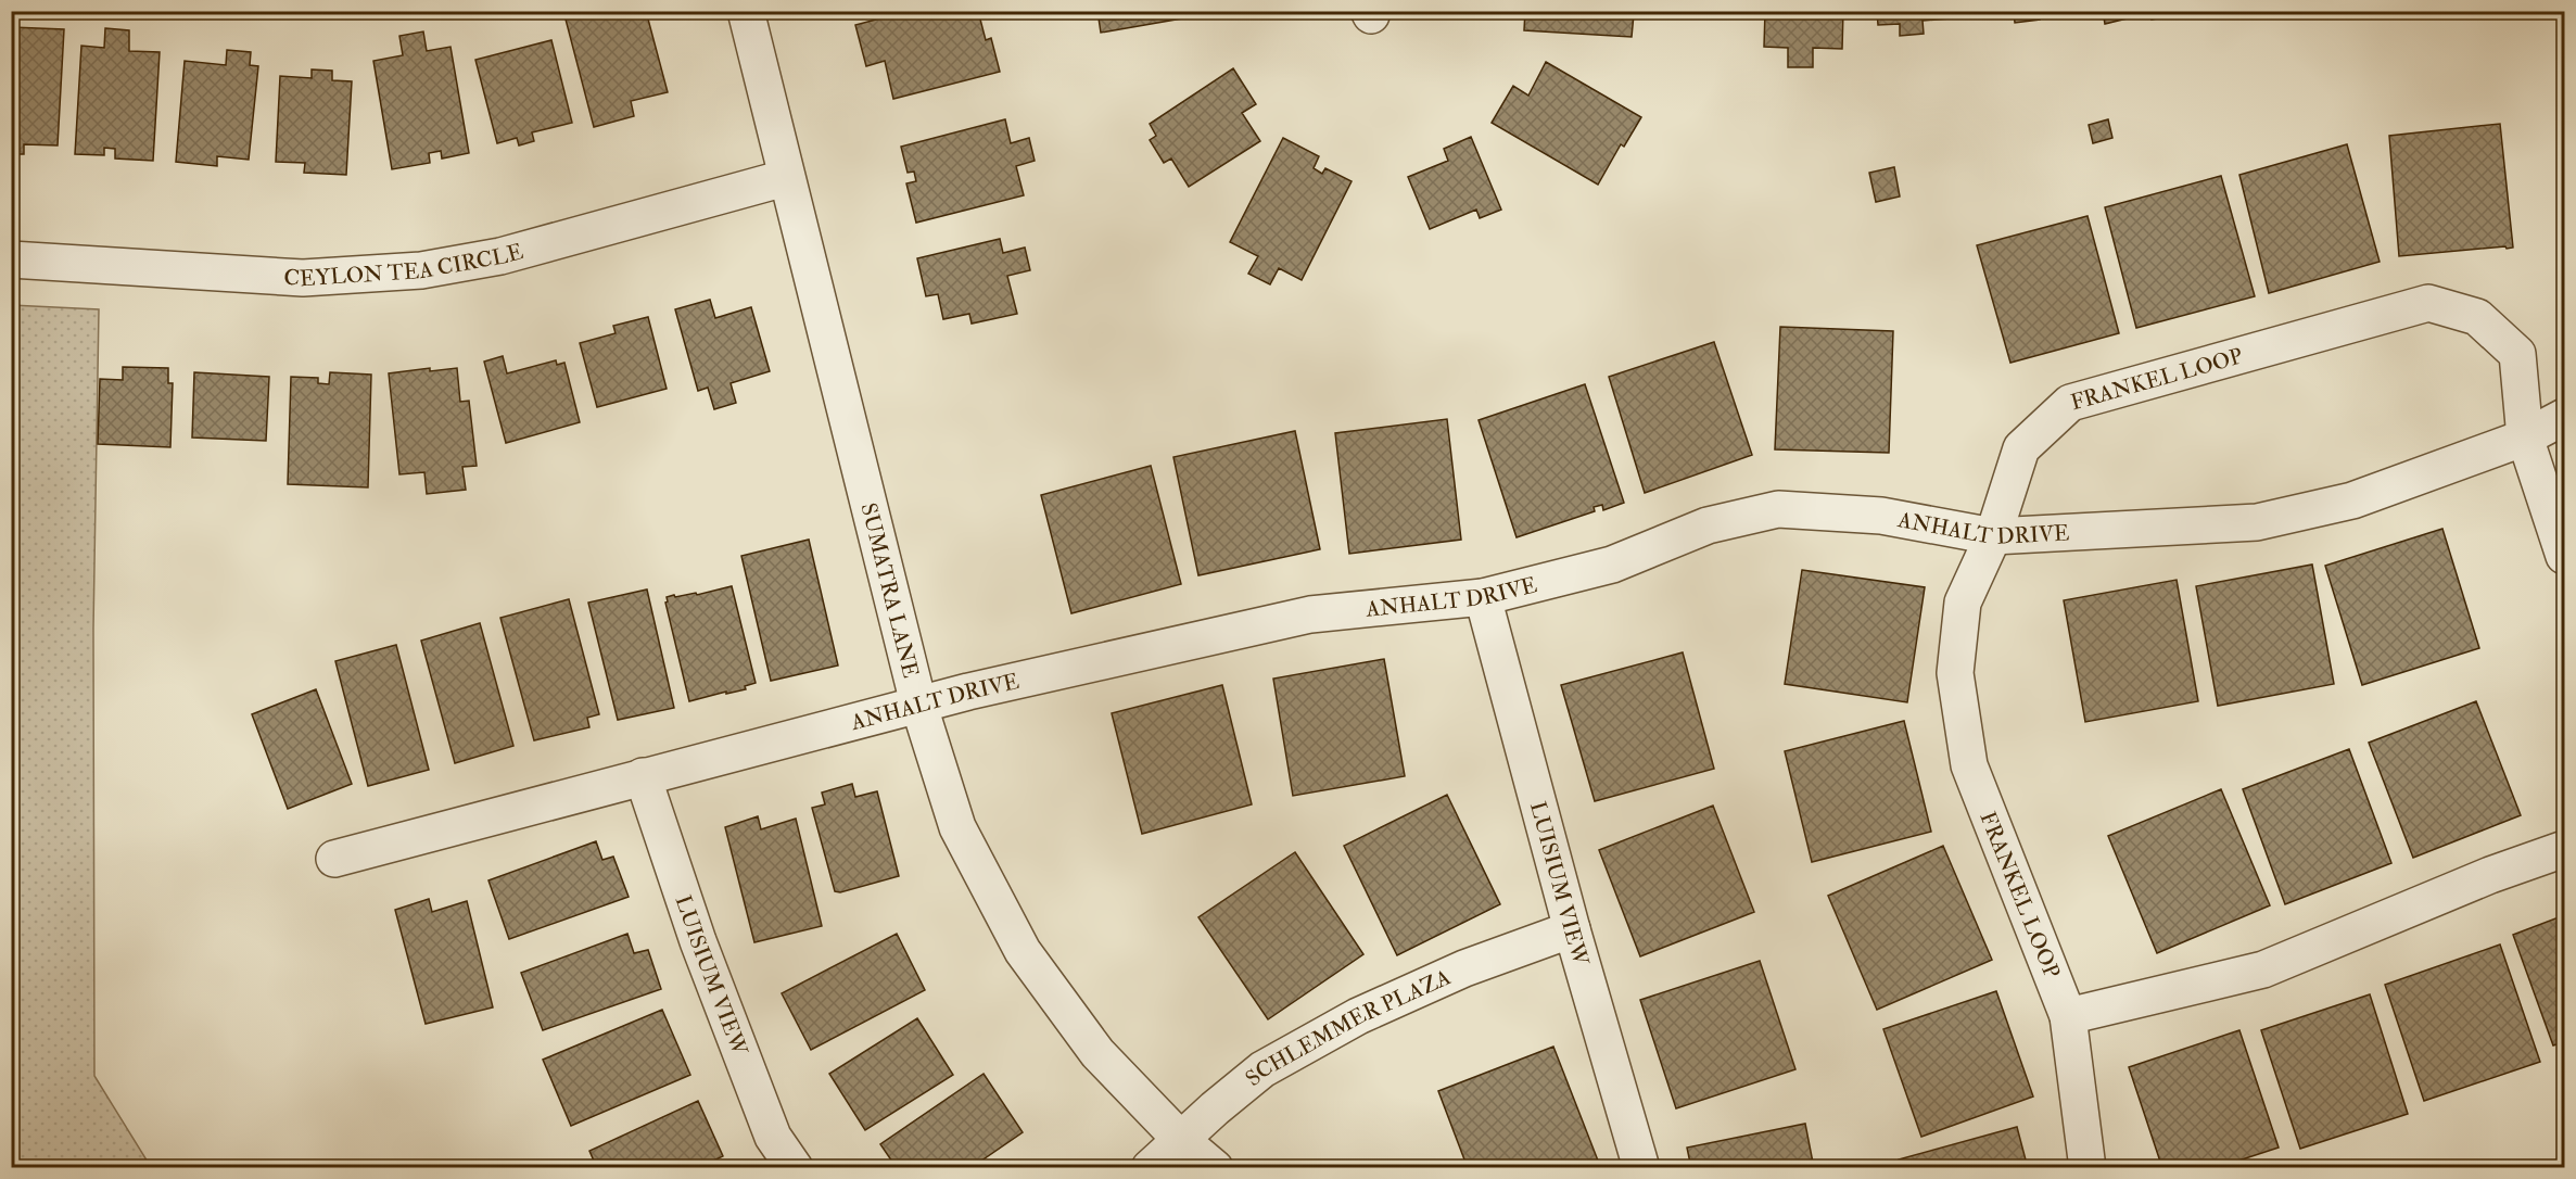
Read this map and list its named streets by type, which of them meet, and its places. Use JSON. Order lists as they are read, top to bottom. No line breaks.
{"streets":{"street":["CEYLON TEA CIRCLE","FRANKEL LOOP","ANHALT DRIVE","SUMATRA LANE","LUISIUM VIEW","SCHLEMMER PLAZA"]},"crossings":[["CEYLON TEA CIRCLE","SUMATRA LANE"],["FRANKEL LOOP","ANHALT DRIVE"],["ANHALT DRIVE","SUMATRA LANE"],["ANHALT DRIVE","LUISIUM VIEW"],["SUMATRA LANE","SCHLEMMER PLAZA"],["LUISIUM VIEW","SCHLEMMER PLAZA"]]}
